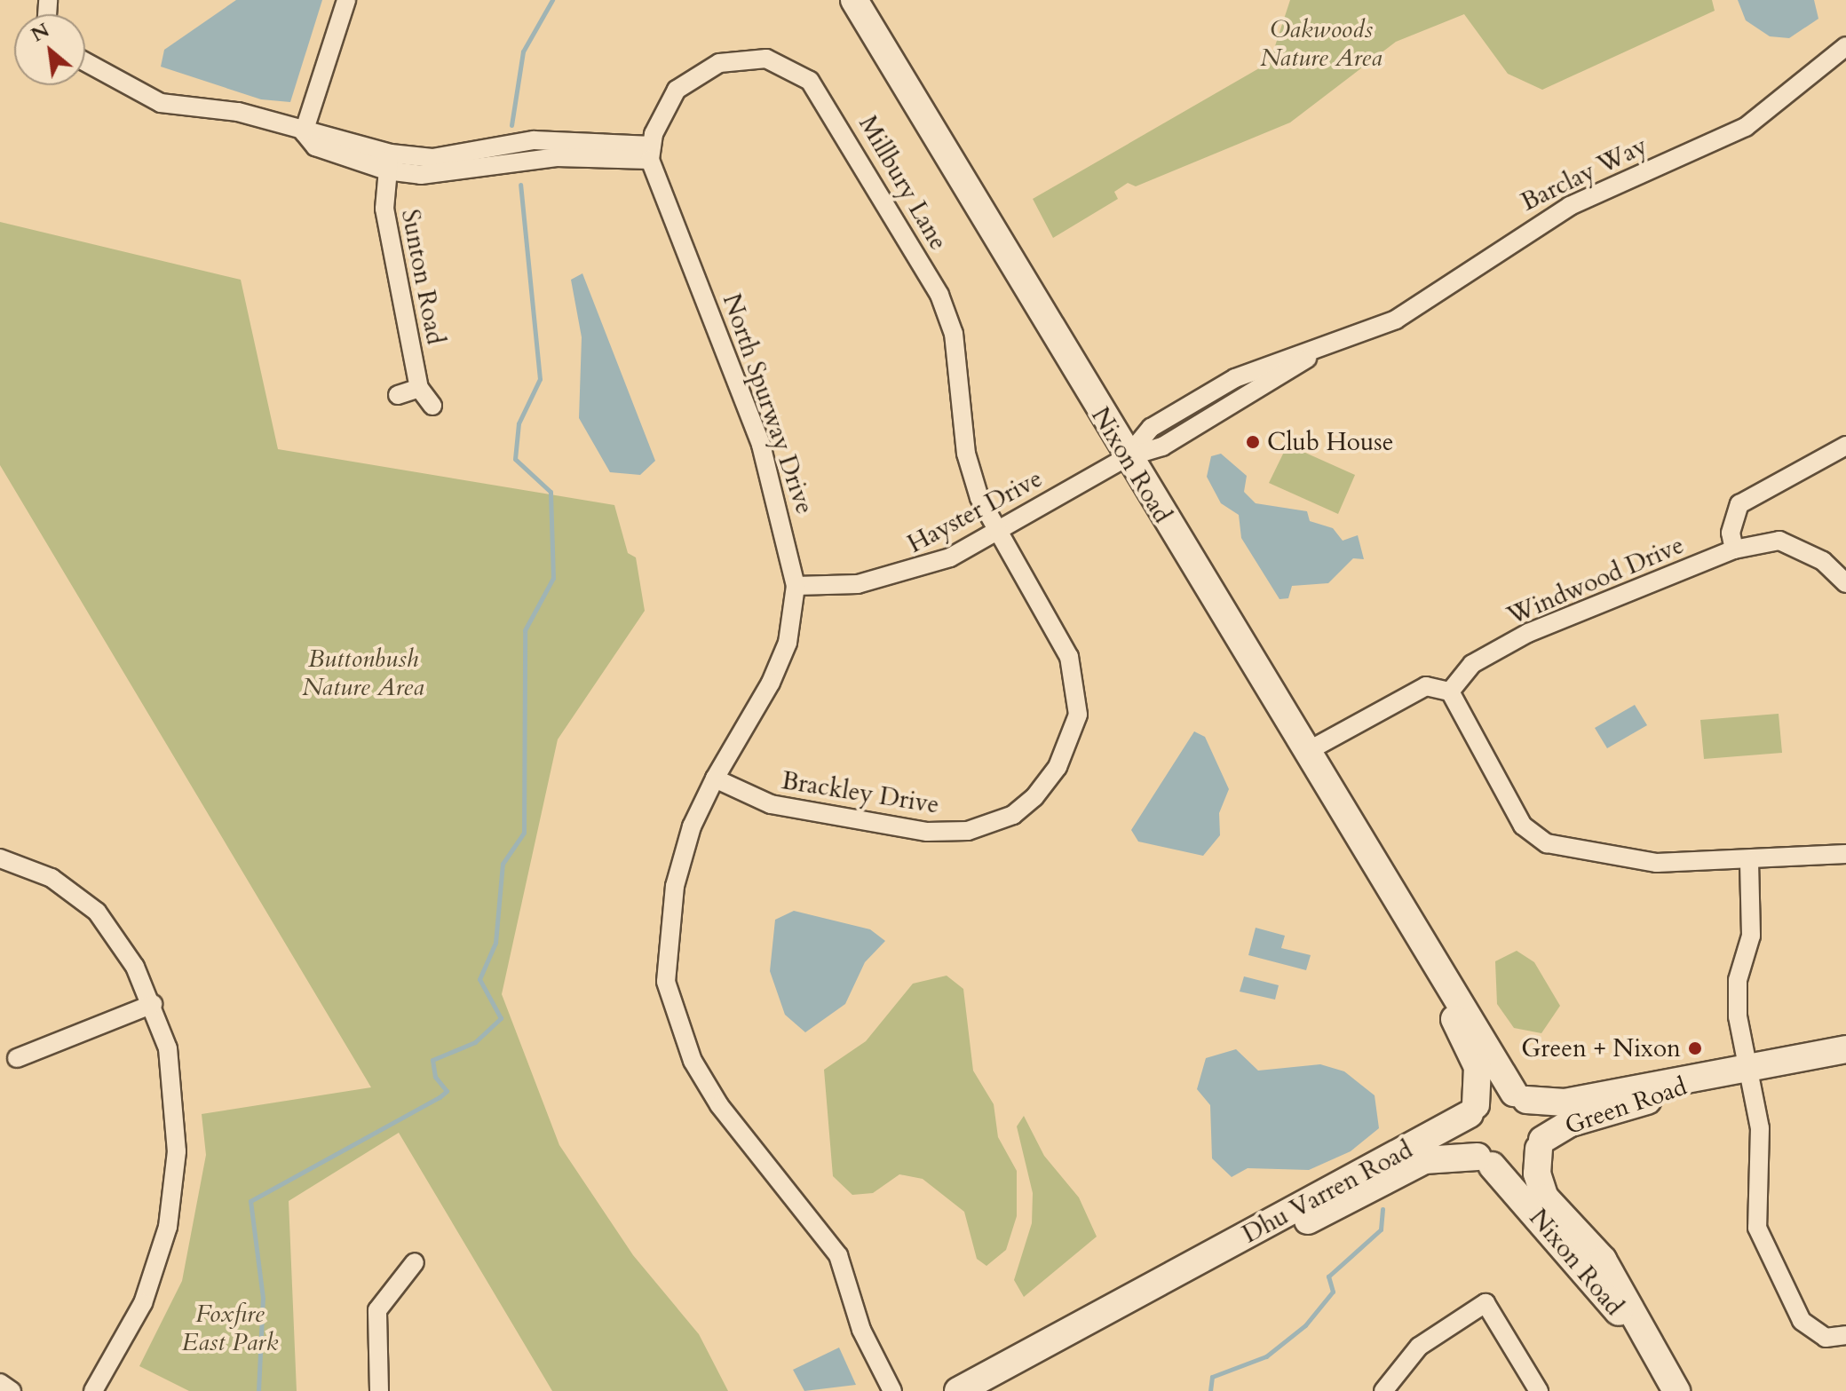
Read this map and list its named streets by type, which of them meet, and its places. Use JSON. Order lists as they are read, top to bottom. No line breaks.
{"streets":{"main road":["Nixon Road","Green Road","Dhu Varren Road"],"street":["Barclay Way","Millbury Lane","Sunton Road","North Spurway Drive","Hayster Drive","Windwood Drive","Brackley Drive"]},"crossings":[["Barclay Way","Nixon Road"],["Barclay Way","Hayster Drive"],["Millbury Lane","North Spurway Drive"],["Millbury Lane","Hayster Drive"],["Millbury Lane","Brackley Drive"],["North Spurway Drive","Hayster Drive"],["North Spurway Drive","Brackley Drive"],["Nixon Road","Hayster Drive"],["Nixon Road","Green Road"],["Nixon Road","Dhu Varren Road"],["Hayster Drive","Brackley Drive"],["Green Road","Dhu Varren Road"]],"parks":["Oakwoods Nature Area","Buttonbush Nature Area","Foxfire East Park"],"places":["Club House","Green + Nixon"],"north":"top left"}
